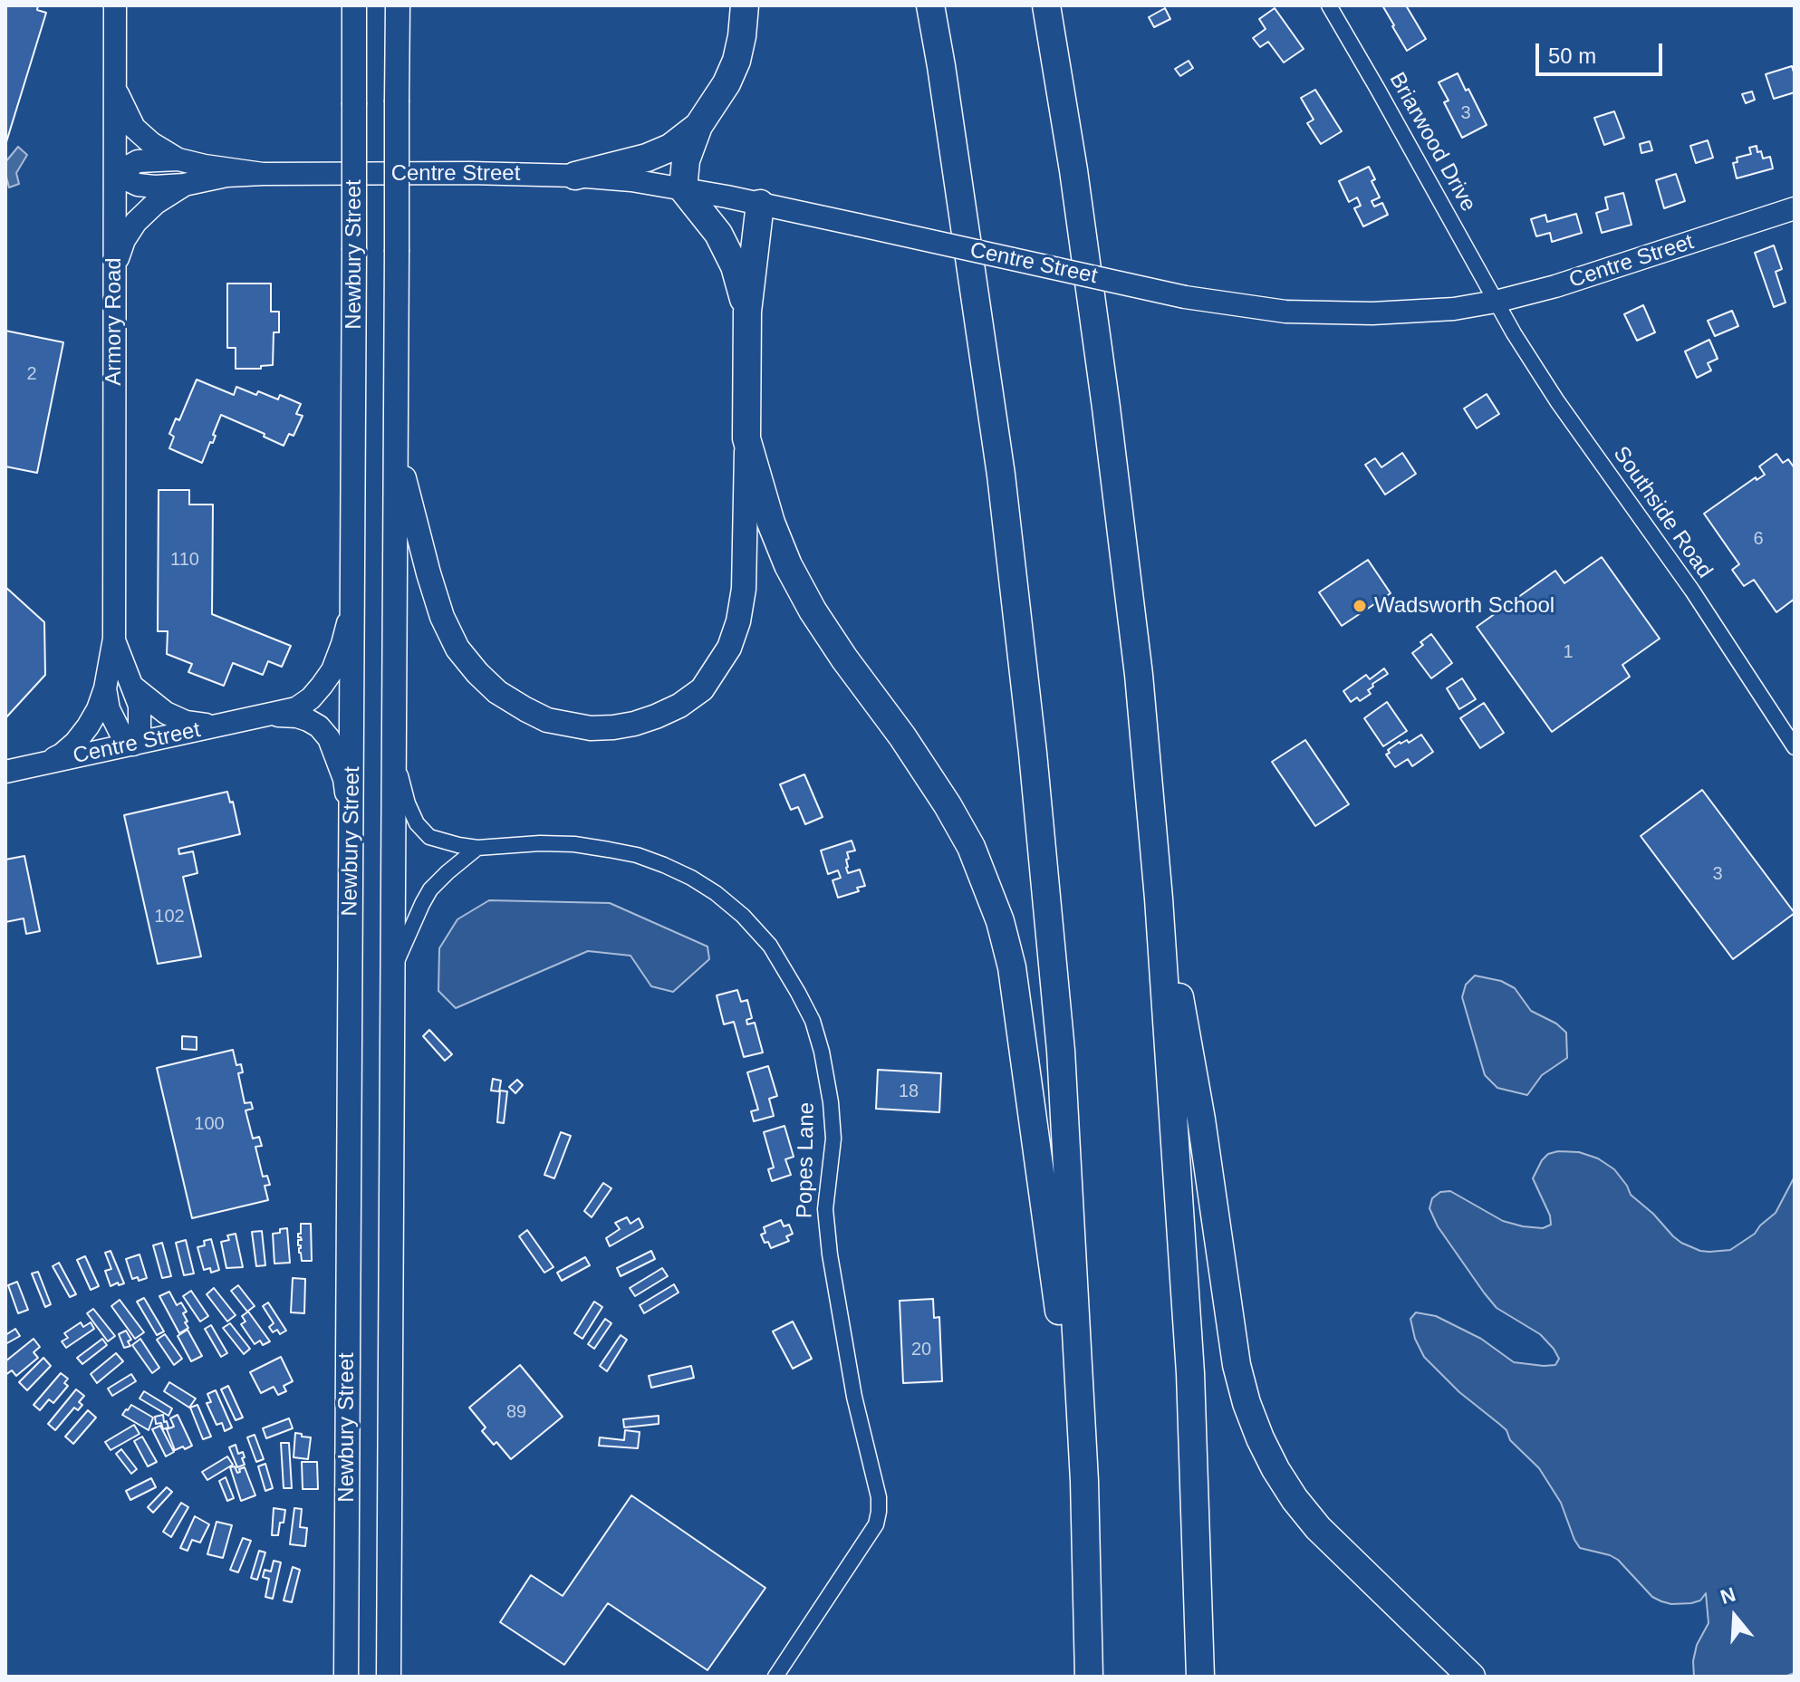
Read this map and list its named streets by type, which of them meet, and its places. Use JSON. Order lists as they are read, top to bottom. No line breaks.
{"streets":{"main road":["Centre Street","Newbury Street","Armory Road"],"street":["Briarwood Drive","Southside Road","Popes Lane"]},"crossings":[["Briarwood Drive","Centre Street"],["Briarwood Drive","Southside Road"],["Centre Street","Newbury Street"],["Centre Street","Armory Road"],["Centre Street","Southside Road"],["Newbury Street","Popes Lane"]],"places":["Wadsworth School"],"house_numbers":["3","2","6","110","1","3","102","18","100","20","89"],"scale_bar":"50 m","north":"top"}
